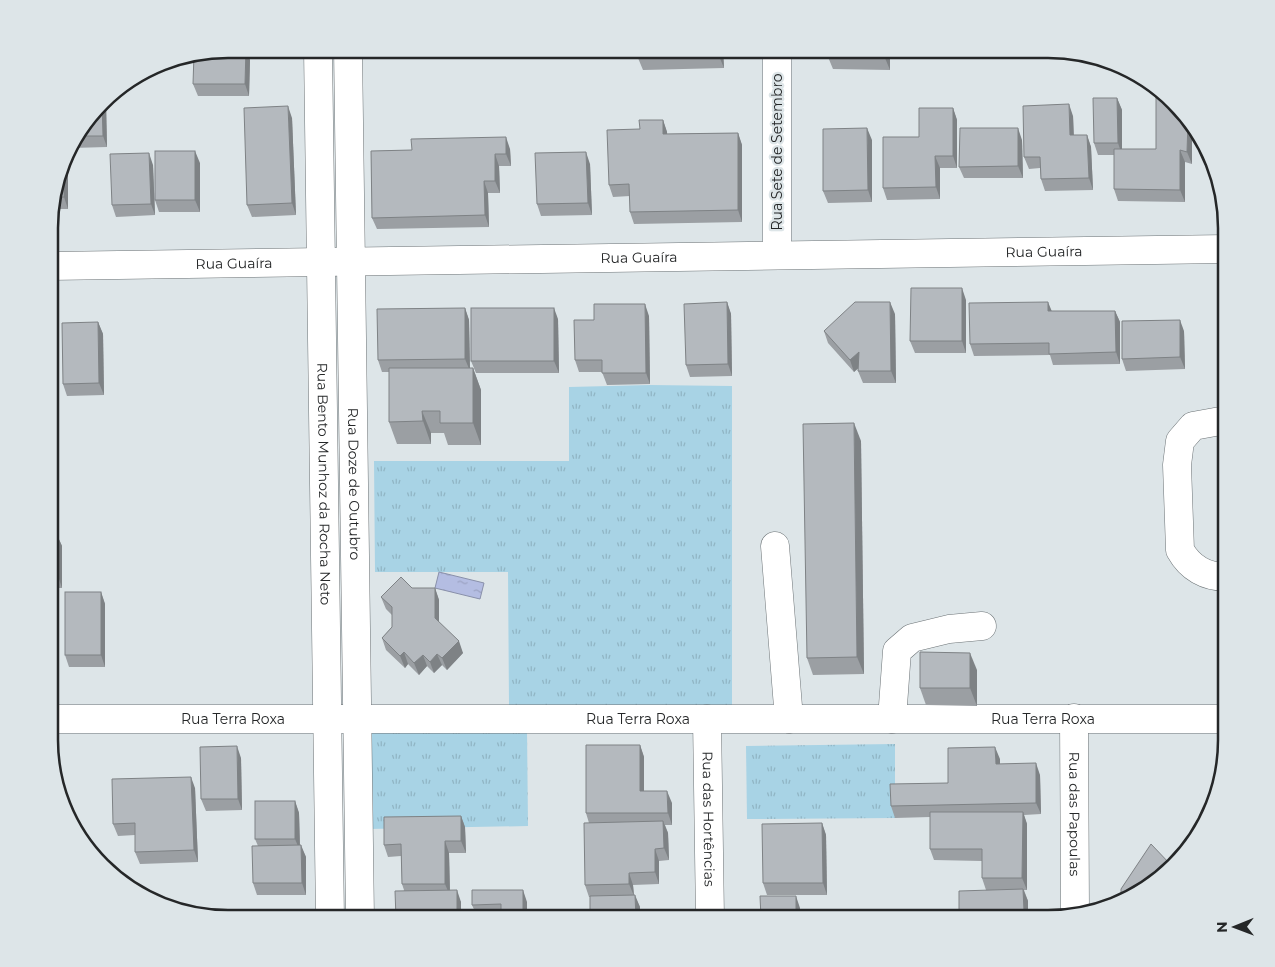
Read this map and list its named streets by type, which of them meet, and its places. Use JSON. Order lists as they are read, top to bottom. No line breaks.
{"streets":{"street":["Rua Sete de Setembro","Rua Guaíra","Rua Bento Munhoz da Rocha Neto","Rua Doze de Outubro","Rua Terra Roxa","Rua das Papoulas","Rua das Hortências"]},"crossings":[["Rua Sete de Setembro","Rua Guaíra"],["Rua Guaíra","Rua Bento Munhoz da Rocha Neto"],["Rua Guaíra","Rua Doze de Outubro"],["Rua Bento Munhoz da Rocha Neto","Rua Terra Roxa"],["Rua Doze de Outubro","Rua Terra Roxa"],["Rua Terra Roxa","Rua das Papoulas"],["Rua Terra Roxa","Rua das Hortências"]],"north":"left"}
